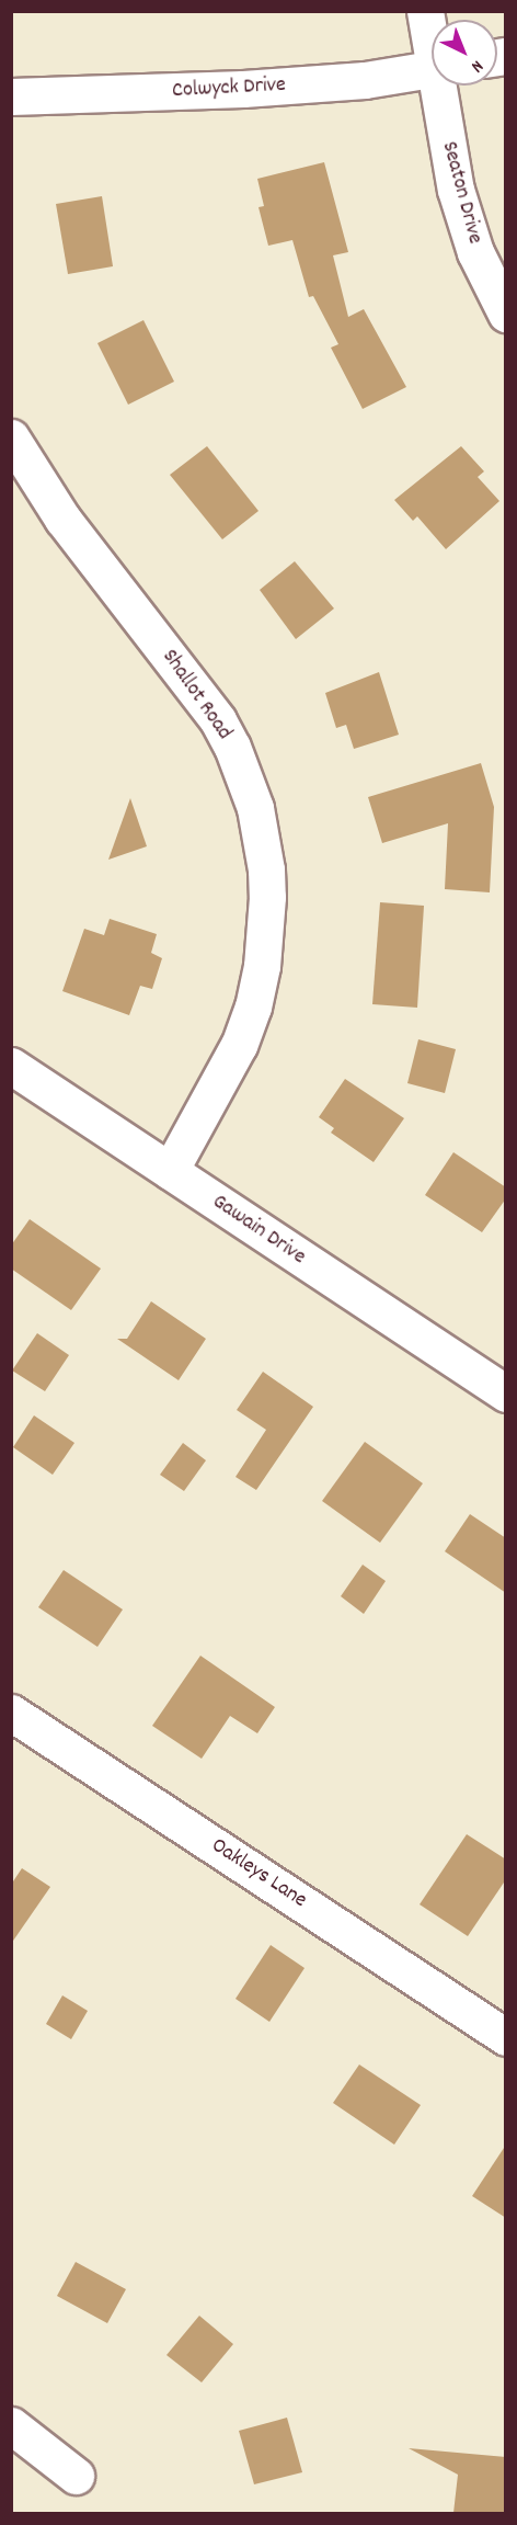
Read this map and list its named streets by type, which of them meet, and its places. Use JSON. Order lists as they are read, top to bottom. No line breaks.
{"streets":{"street":["Colwyck Drive","Seaton Drive","Shallot Road","Gawain Drive","Oakleys Lane"]},"crossings":[["Shallot Road","Gawain Drive"]],"north":"bottom right"}
